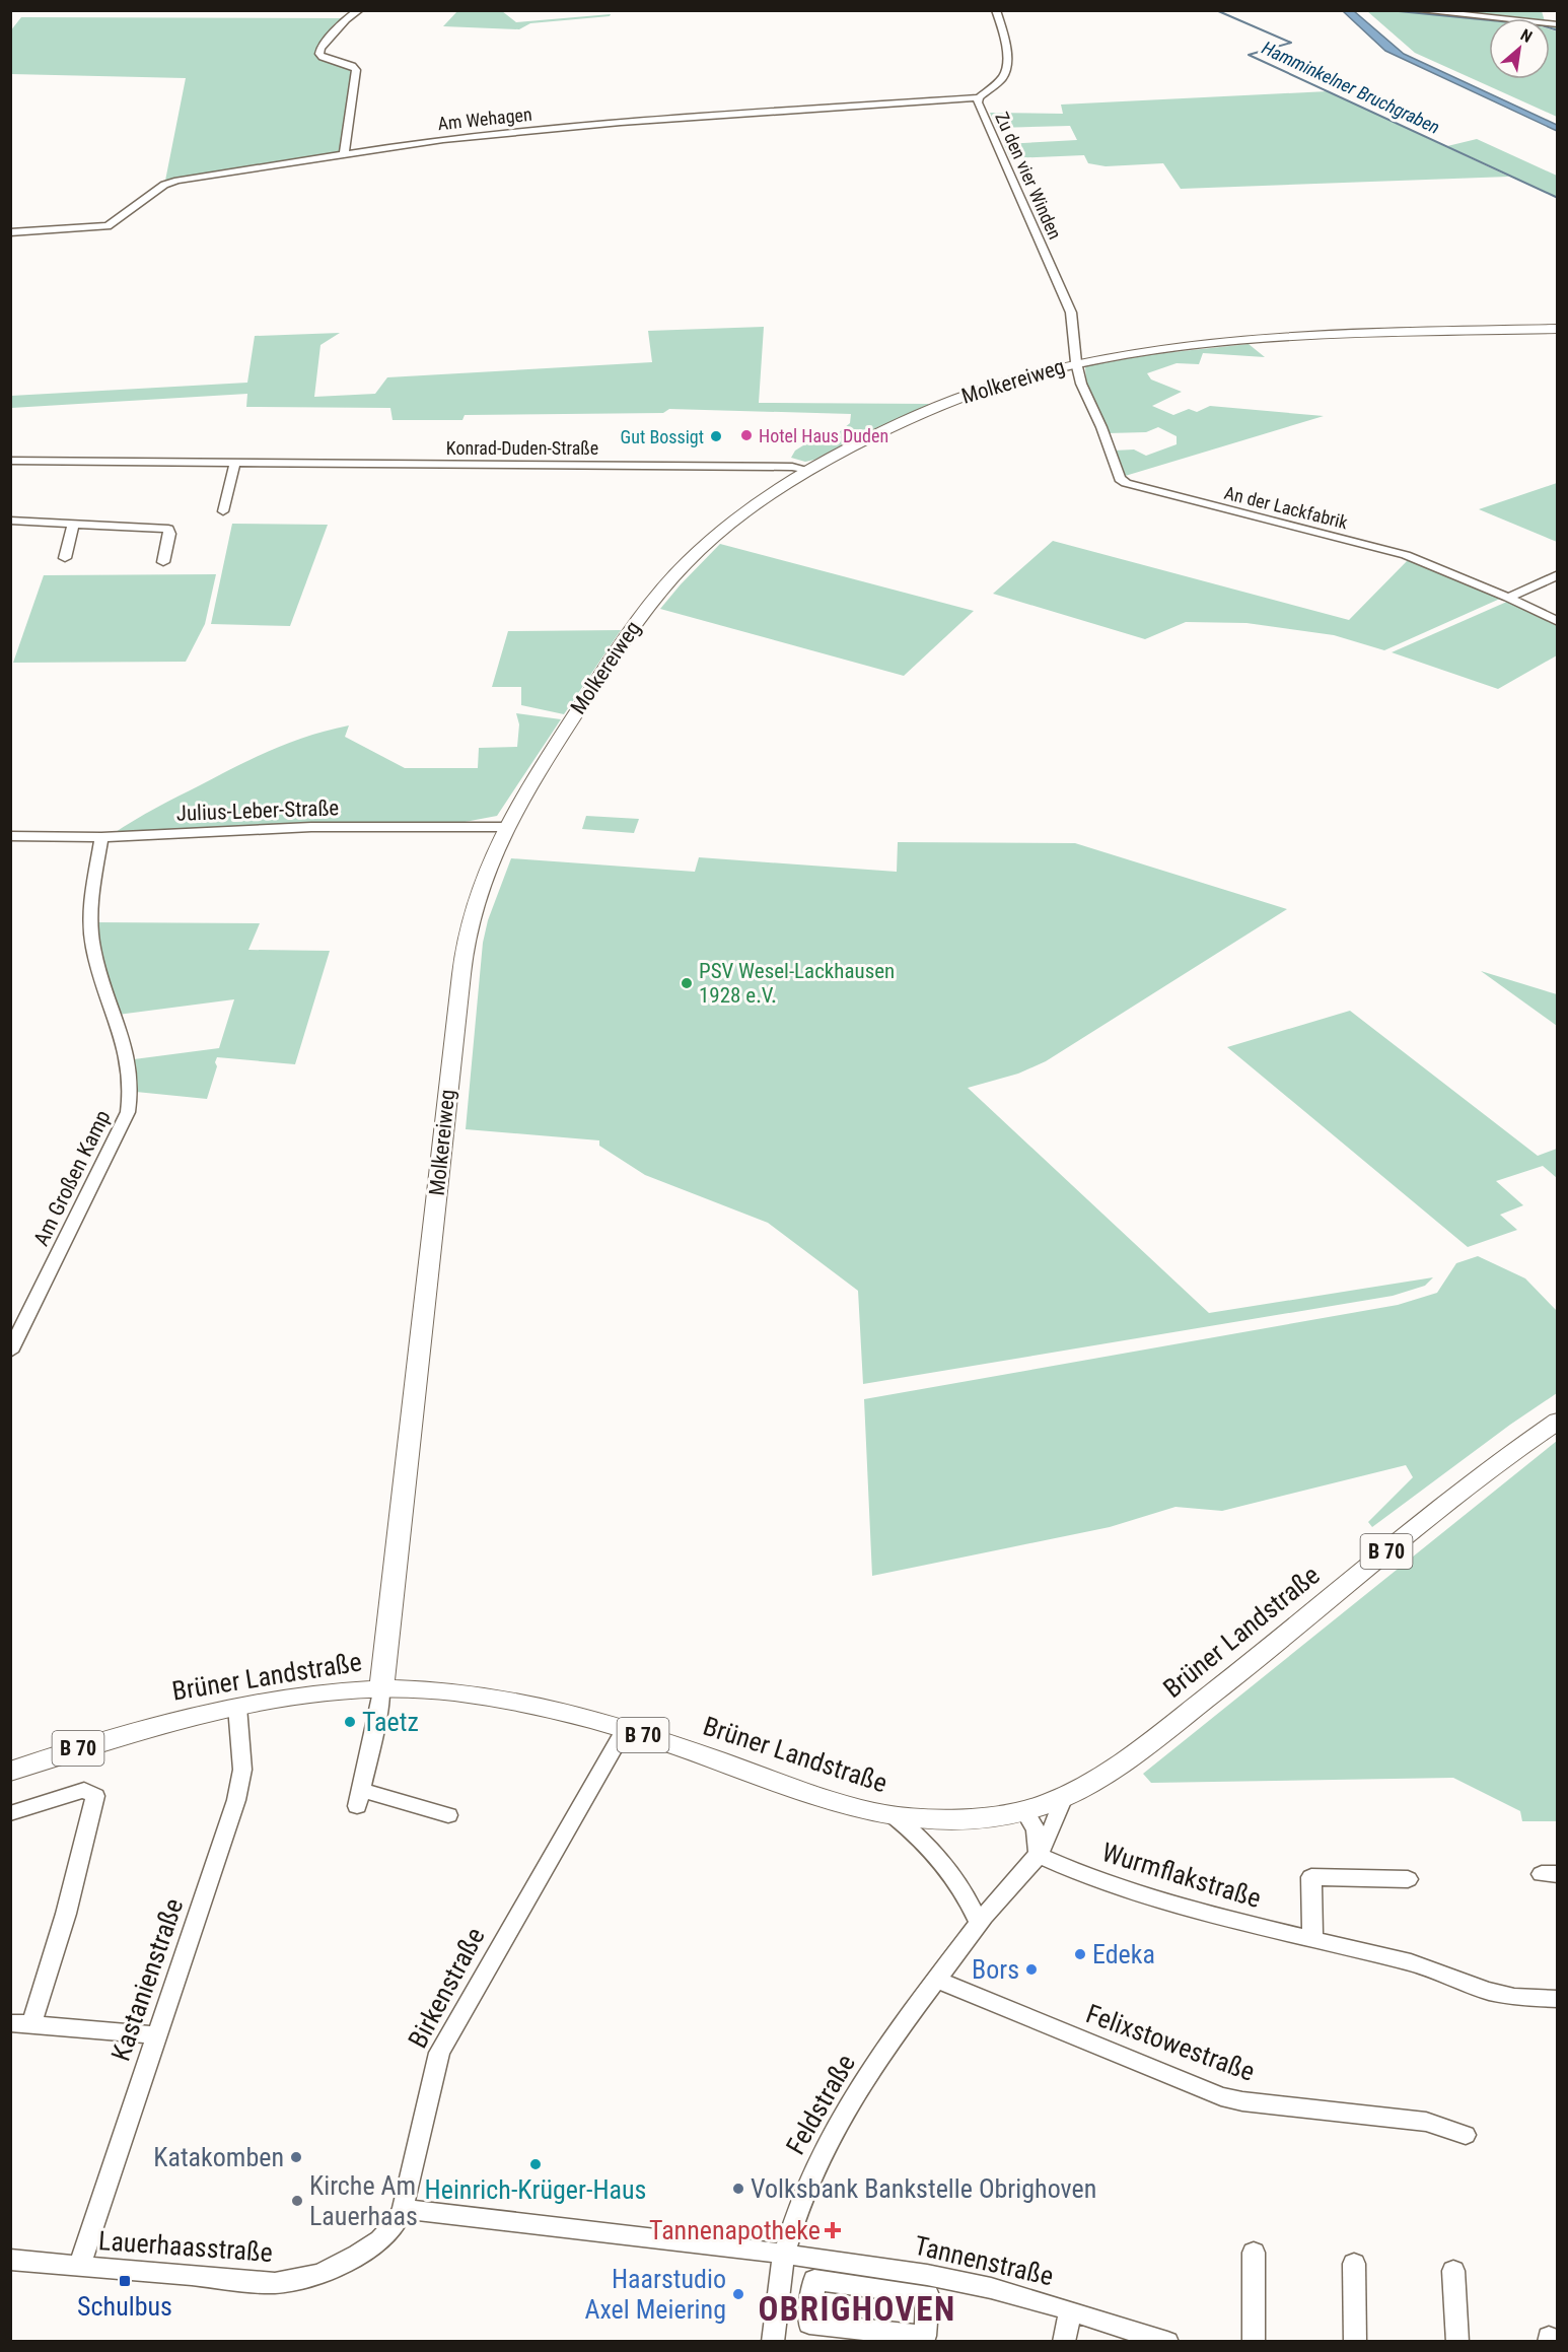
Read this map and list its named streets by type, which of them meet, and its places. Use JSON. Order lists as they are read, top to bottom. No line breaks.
{"streets":{"main road":["Molkereiweg","B 70","Brüner Landstraße"],"street":["Am Wehagen","Zu den vier Winden","Konrad-Duden-Straße","An der Lackfabrik","Julius-Leber-Straße","Am Großen Kamp","Wurmflakstraße","Kastanienstraße","Birkenstraße","Felixstowestraße","Feldstraße","Lauerhaasstraße","Tannenstraße"]},"crossings":[["Am Wehagen","Zu den vier Winden"],["Zu den vier Winden","Molkereiweg"],["Zu den vier Winden","An der Lackfabrik"],["Molkereiweg","Konrad-Duden-Straße"],["Molkereiweg","An der Lackfabrik"],["Molkereiweg","Julius-Leber-Straße"],["Molkereiweg","Brüner Landstraße"],["Julius-Leber-Straße","Am Großen Kamp"],["Brüner Landstraße","Kastanienstraße"],["Brüner Landstraße","Birkenstraße"],["Brüner Landstraße","Feldstraße"],["Wurmflakstraße","Feldstraße"],["Kastanienstraße","Lauerhaasstraße"],["Birkenstraße","Lauerhaasstraße"],["Felixstowestraße","Feldstraße"],["Feldstraße","Tannenstraße"]],"districts":["OBRIGHOVEN"],"water":["Hamminkelner Bruchgraben"],"places":{"other":["Hotel Haus Duden","Gut Bossigt","PSV Wesel-Lackhausen 1928 e.V.","Taetz","Edeka","Bors","Katakomben","Heinrich-Krüger-Haus","Volksbank Bankstelle Obrighoven","Kirche Am Lauerhaas","Haarstudio Axel Meiering"],"health":["Tannenapotheke"],"transit":["Schulbus"]},"north":"top right"}
